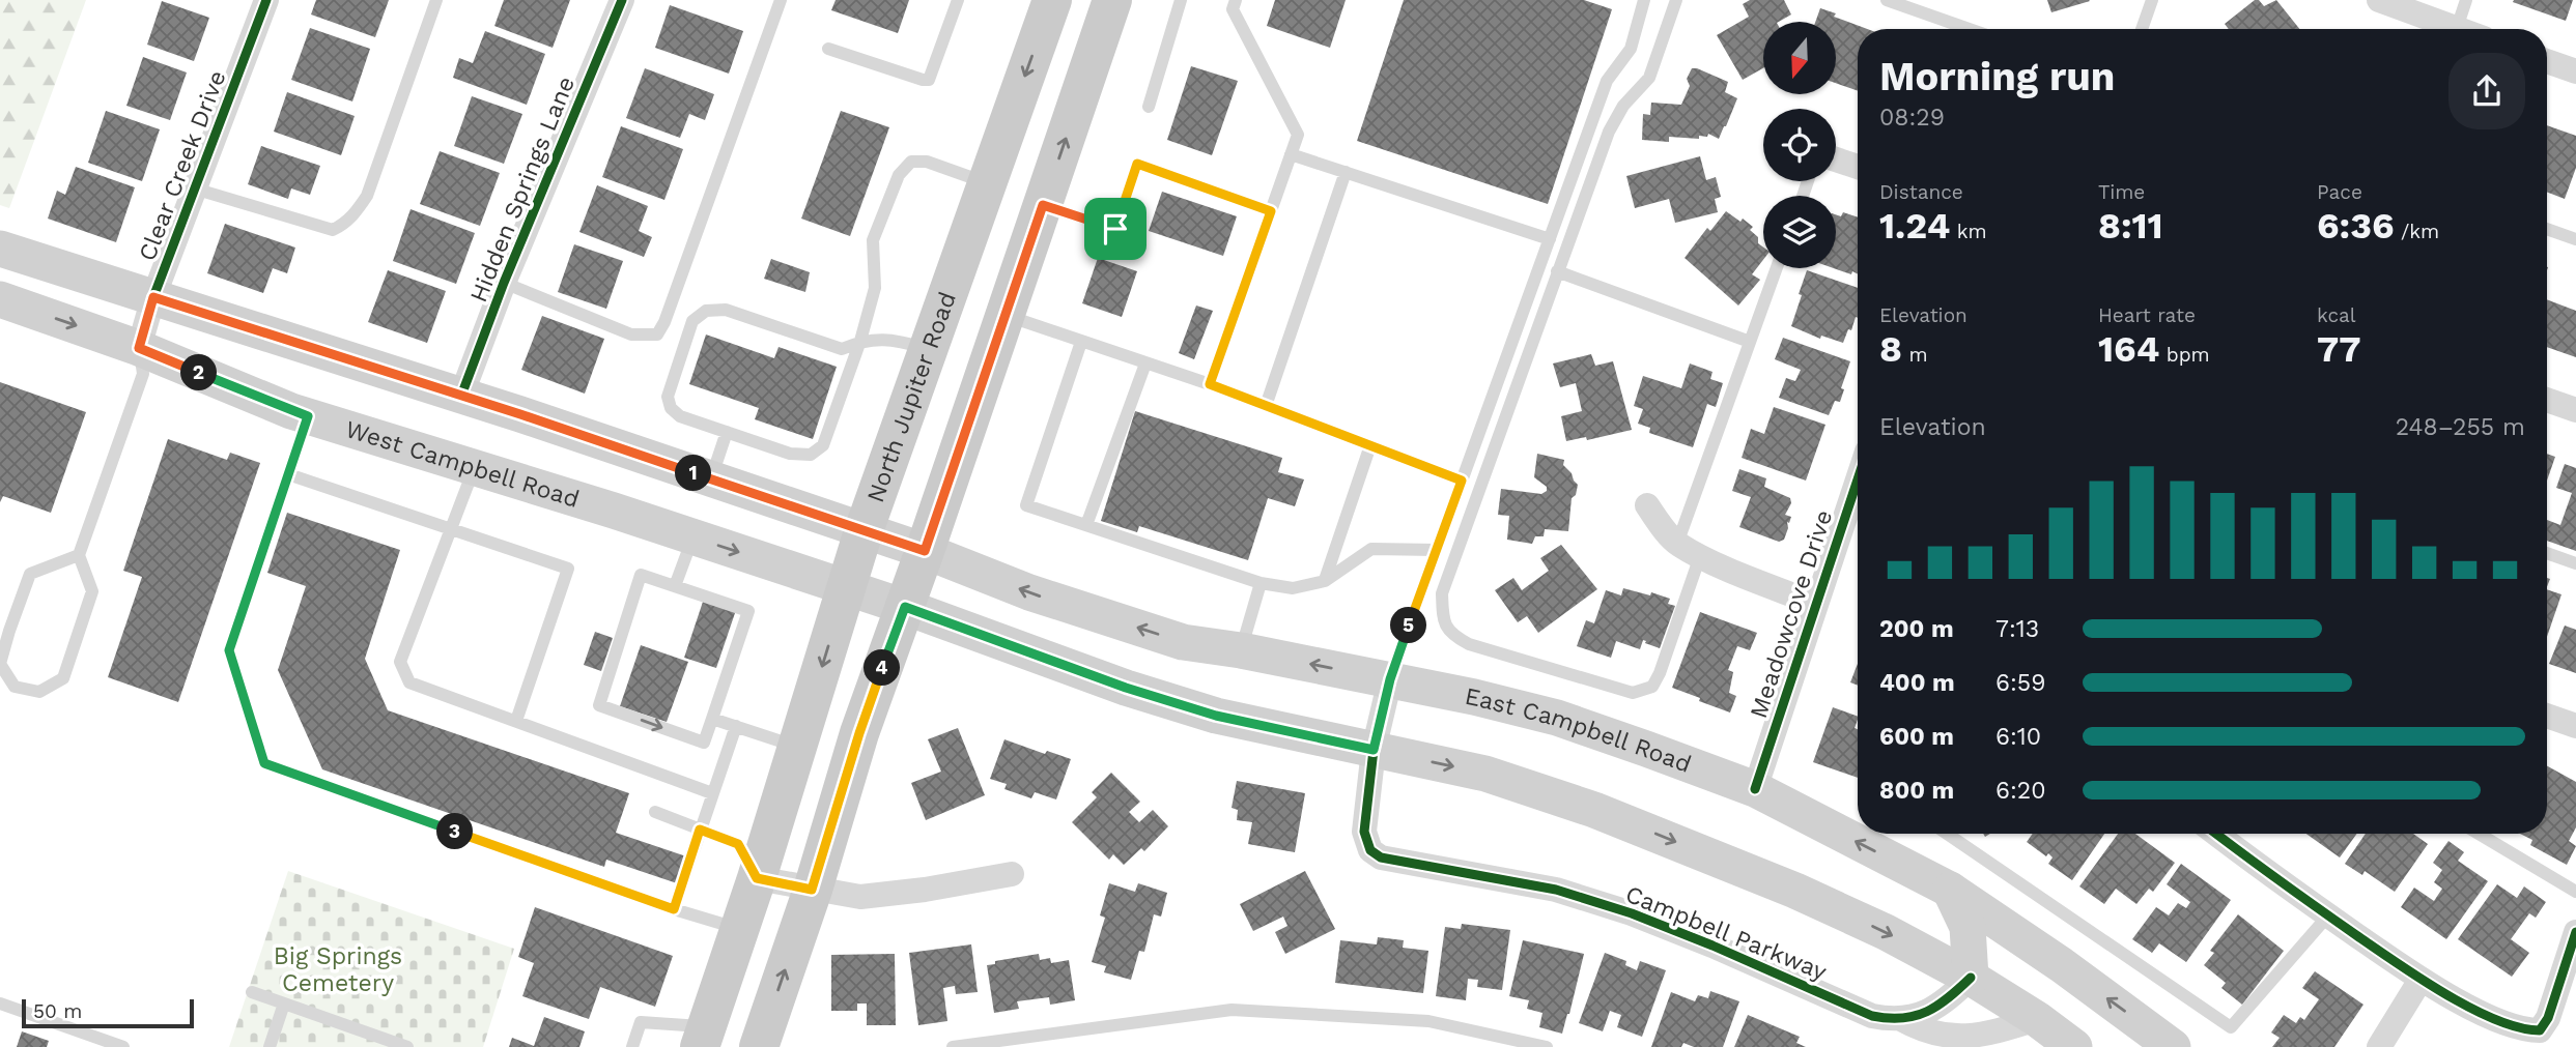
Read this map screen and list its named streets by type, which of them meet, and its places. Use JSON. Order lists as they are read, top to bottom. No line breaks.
{"streets":{"main road":["North Jupiter Road","West Campbell Road","East Campbell Road"],"street":["Clear Creek Drive","Hidden Springs Lane","Meadowcove Drive","Campbell Parkway"]},"crossings":[["Clear Creek Drive","West Campbell Road"],["North Jupiter Road","West Campbell Road"],["Meadowcove Drive","East Campbell Road"],["East Campbell Road","Campbell Parkway"]],"parks":["Big Springs Cemetery"],"scale_bar":"50 m","north":"bottom","page":{"heading":["Morning run","08:29"],"stats":[["Distance","1.24 km"],["Time","8:11"],["Pace","6:36 /km"],["Elevation","8 m"],["Heart rate","164 bpm"],["kcal","77"]],"pins":["2","1","5","4","3"],"chart":["Elevation","248–255 m"],"list":[{"name":"200 m","note":"7:13"},{"name":"400 m","note":"6:59"},{"name":"600 m","note":"6:10"},{"name":"800 m","note":"6:20"}],"scale":"50 m"}}
